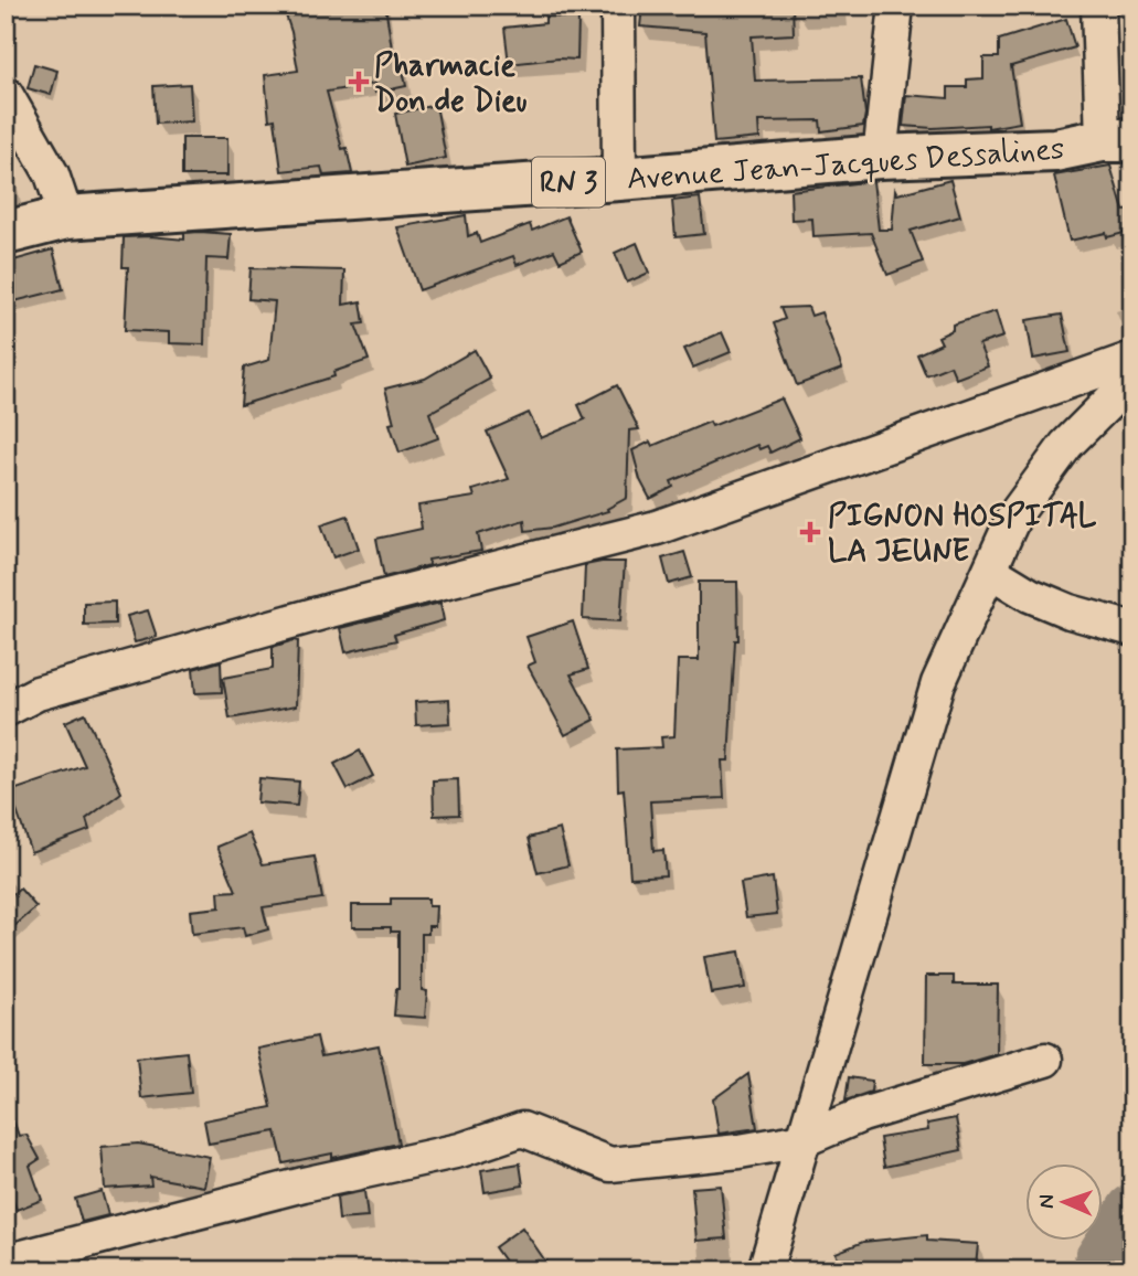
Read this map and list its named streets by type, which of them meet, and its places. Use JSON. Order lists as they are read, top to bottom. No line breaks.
{"streets":{"main road":["Avenue Jean-Jacques Dessalines","RN 3"]},"places":{"health":["Pharmacie Don de Dieu","PIGNON HOSPITAL LA JEUNE"]},"north":"left"}
